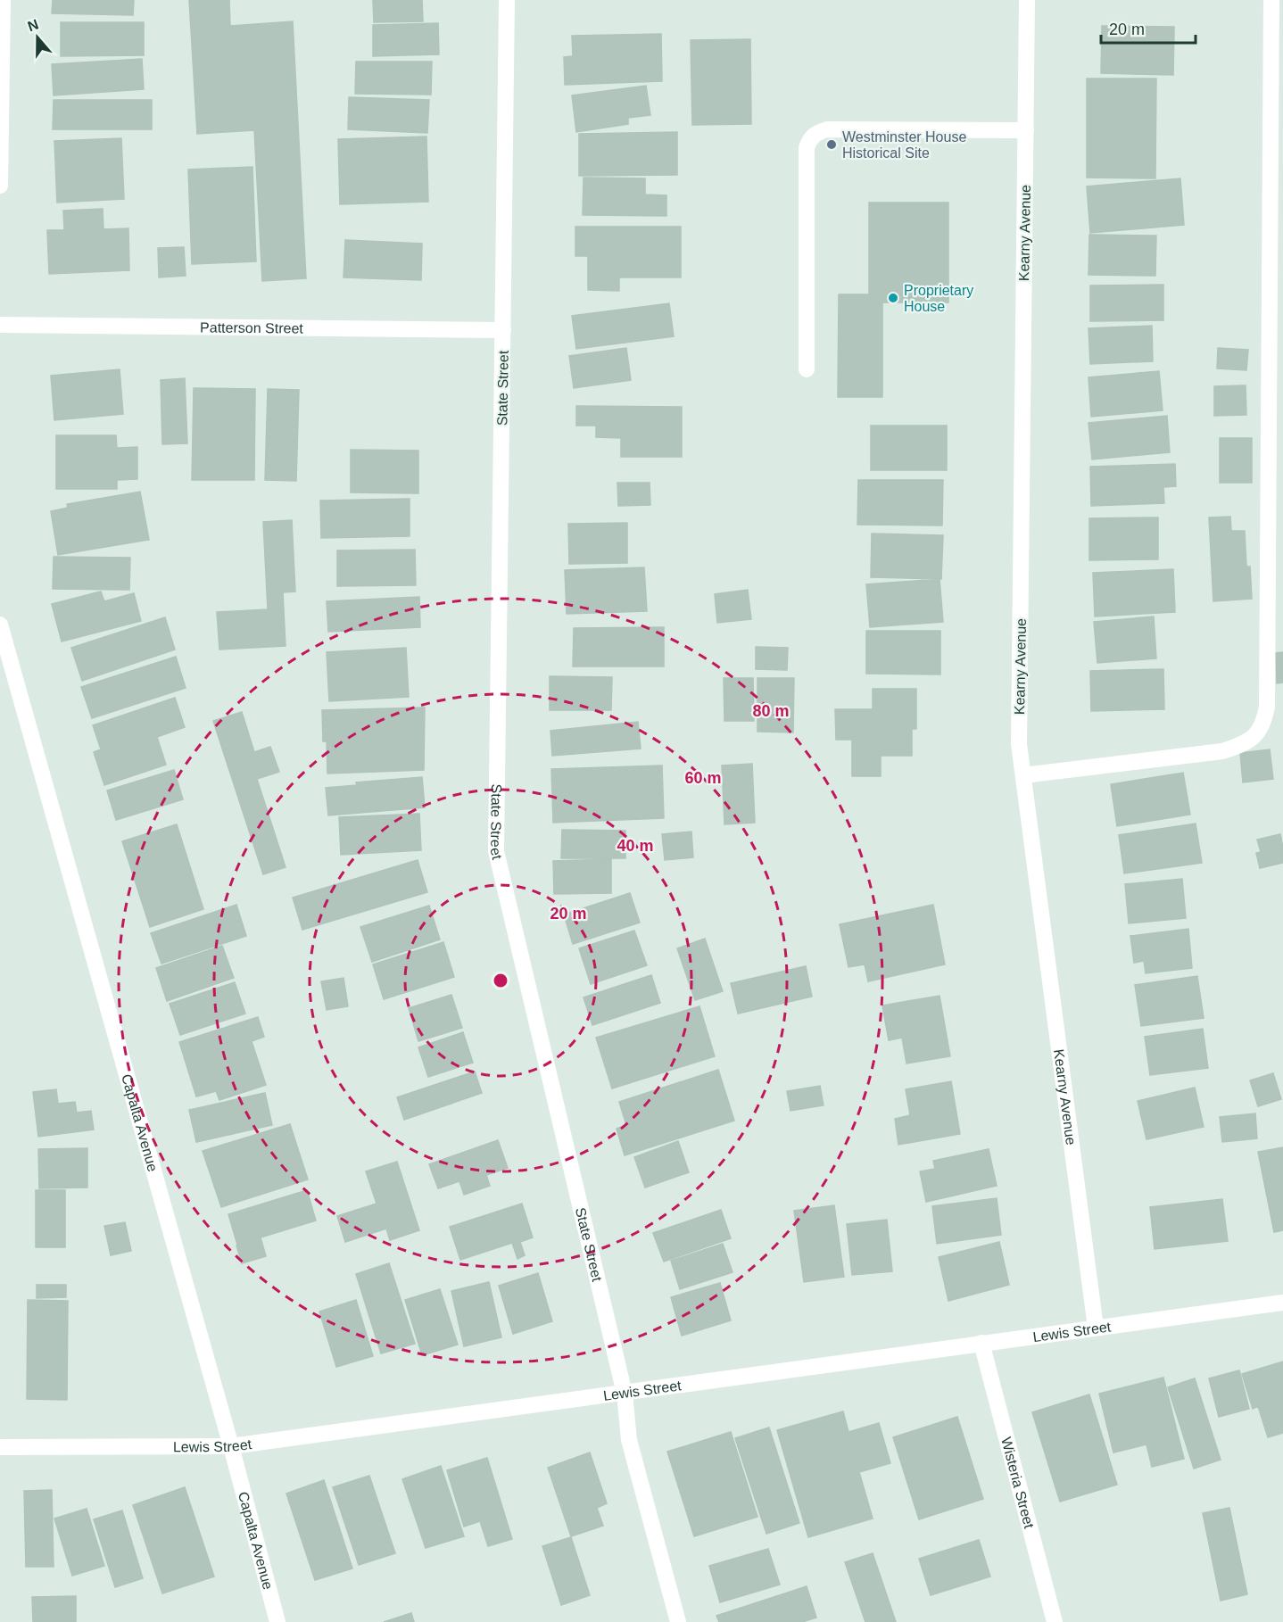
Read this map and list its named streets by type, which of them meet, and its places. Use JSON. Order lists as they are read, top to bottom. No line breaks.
{"streets":{"street":["Kearny Avenue","Patterson Street","State Street","Capalta Avenue","Lewis Street","Wisteria Street"]},"crossings":[["Kearny Avenue","Lewis Street"],["Patterson Street","State Street"],["State Street","Lewis Street"],["Capalta Avenue","Lewis Street"],["Lewis Street","Wisteria Street"]],"places":["Westminster House Historical Site","Proprietary House"],"scale_bar":"20 m","north":"top","rings":["80 m","60 m","40 m","20 m"]}
